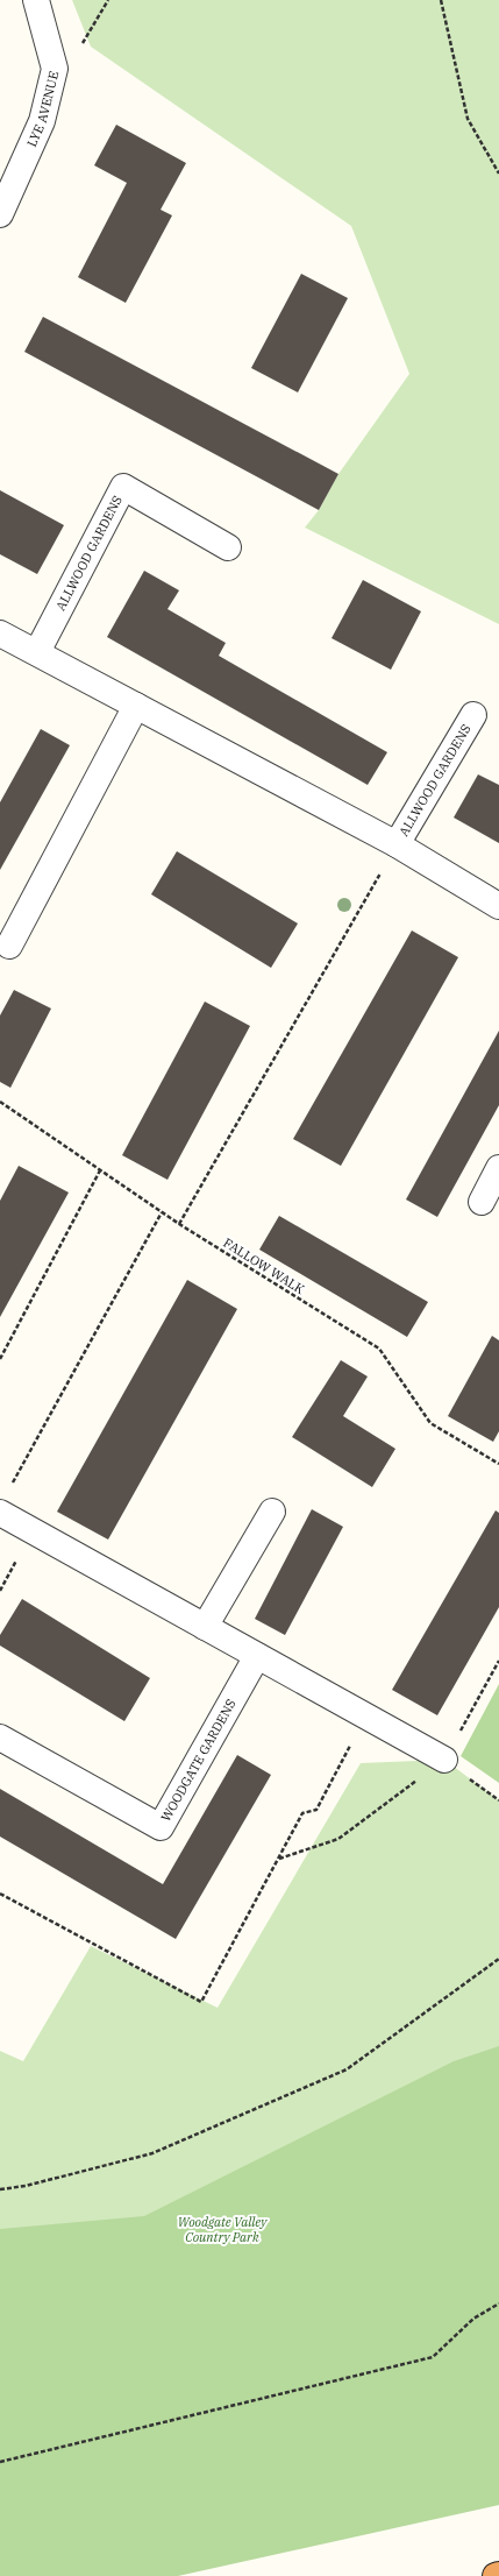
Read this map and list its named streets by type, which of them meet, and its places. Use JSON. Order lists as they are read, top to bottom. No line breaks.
{"streets":{"street":["LYE AVENUE","ALLWOOD GARDENS","WOODGATE GARDENS"],"path":["FALLOW WALK"]},"parks":["Woodgate Valley Country Park"]}
